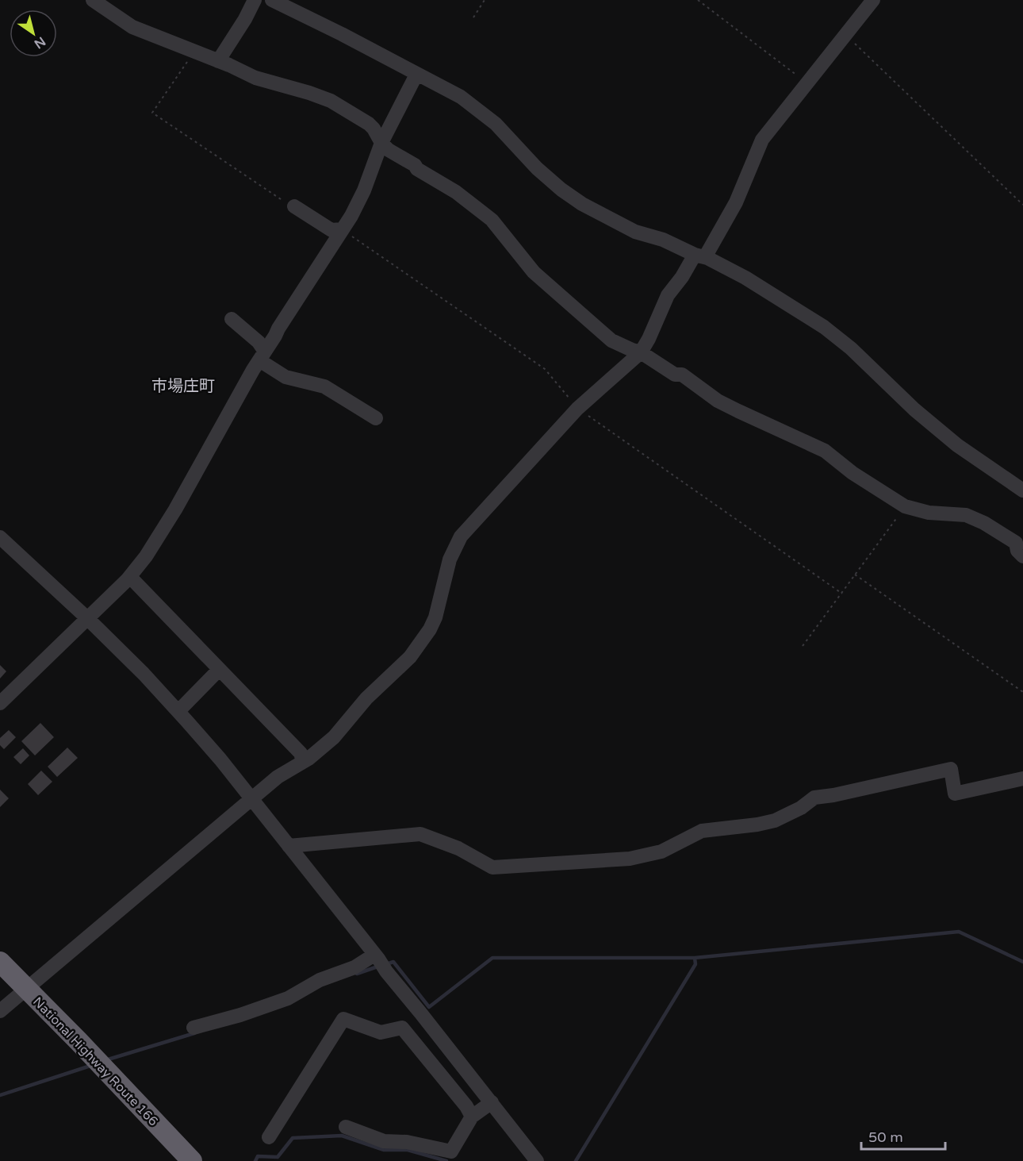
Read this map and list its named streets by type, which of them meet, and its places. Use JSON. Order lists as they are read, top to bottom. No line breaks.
{"streets":{"highway":["National Highway Route 166"]},"districts":["市場庄町"],"scale_bar":"50 m","north":"bottom right"}
